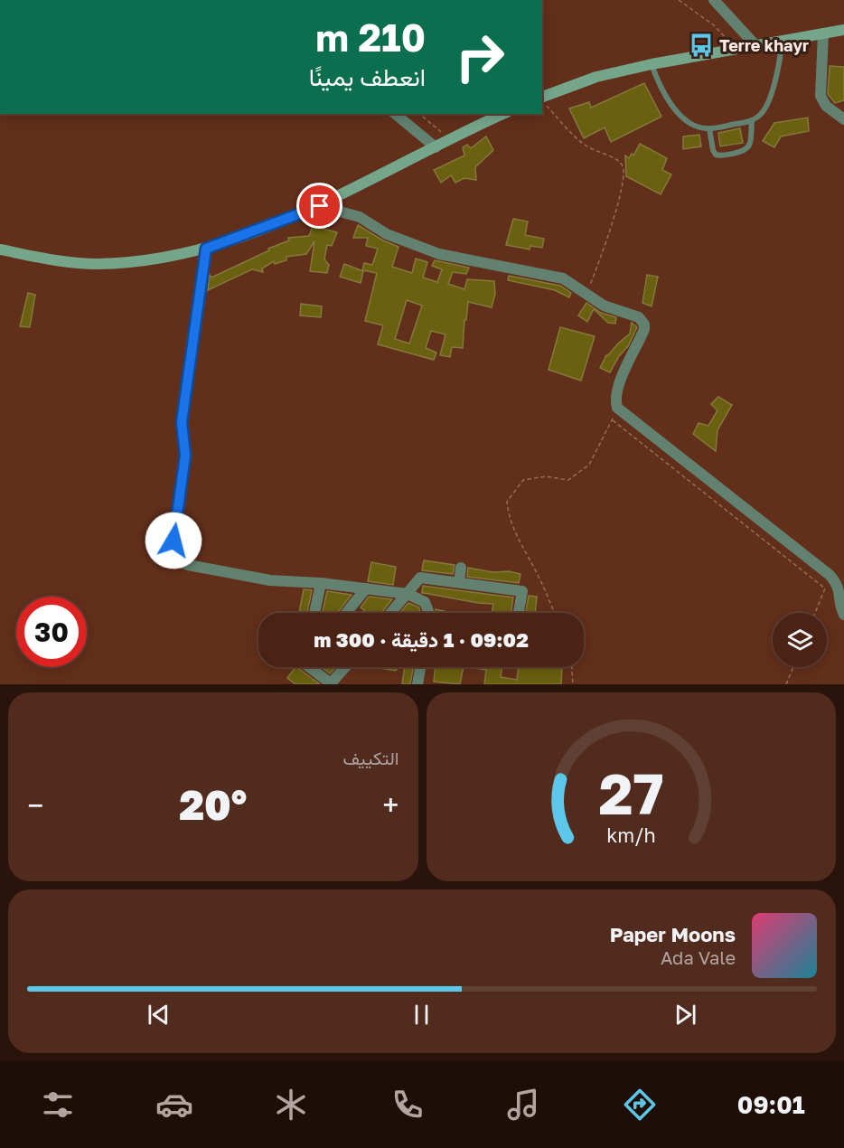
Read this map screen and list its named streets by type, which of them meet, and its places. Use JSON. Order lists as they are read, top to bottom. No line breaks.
{"places":{"bus stop":["Terre khayr"]},"page":{"turn":["210 m","انعطف يمينًا"],"limit":"30","trip":"09:02 · 1 دقيقة · 300 m","tile":"التكييف","heat":["−","20°","+"],"song":["Paper Moons","Ada Vale"],"tabs":"09:01","gauge":["27","km/h"]}}
